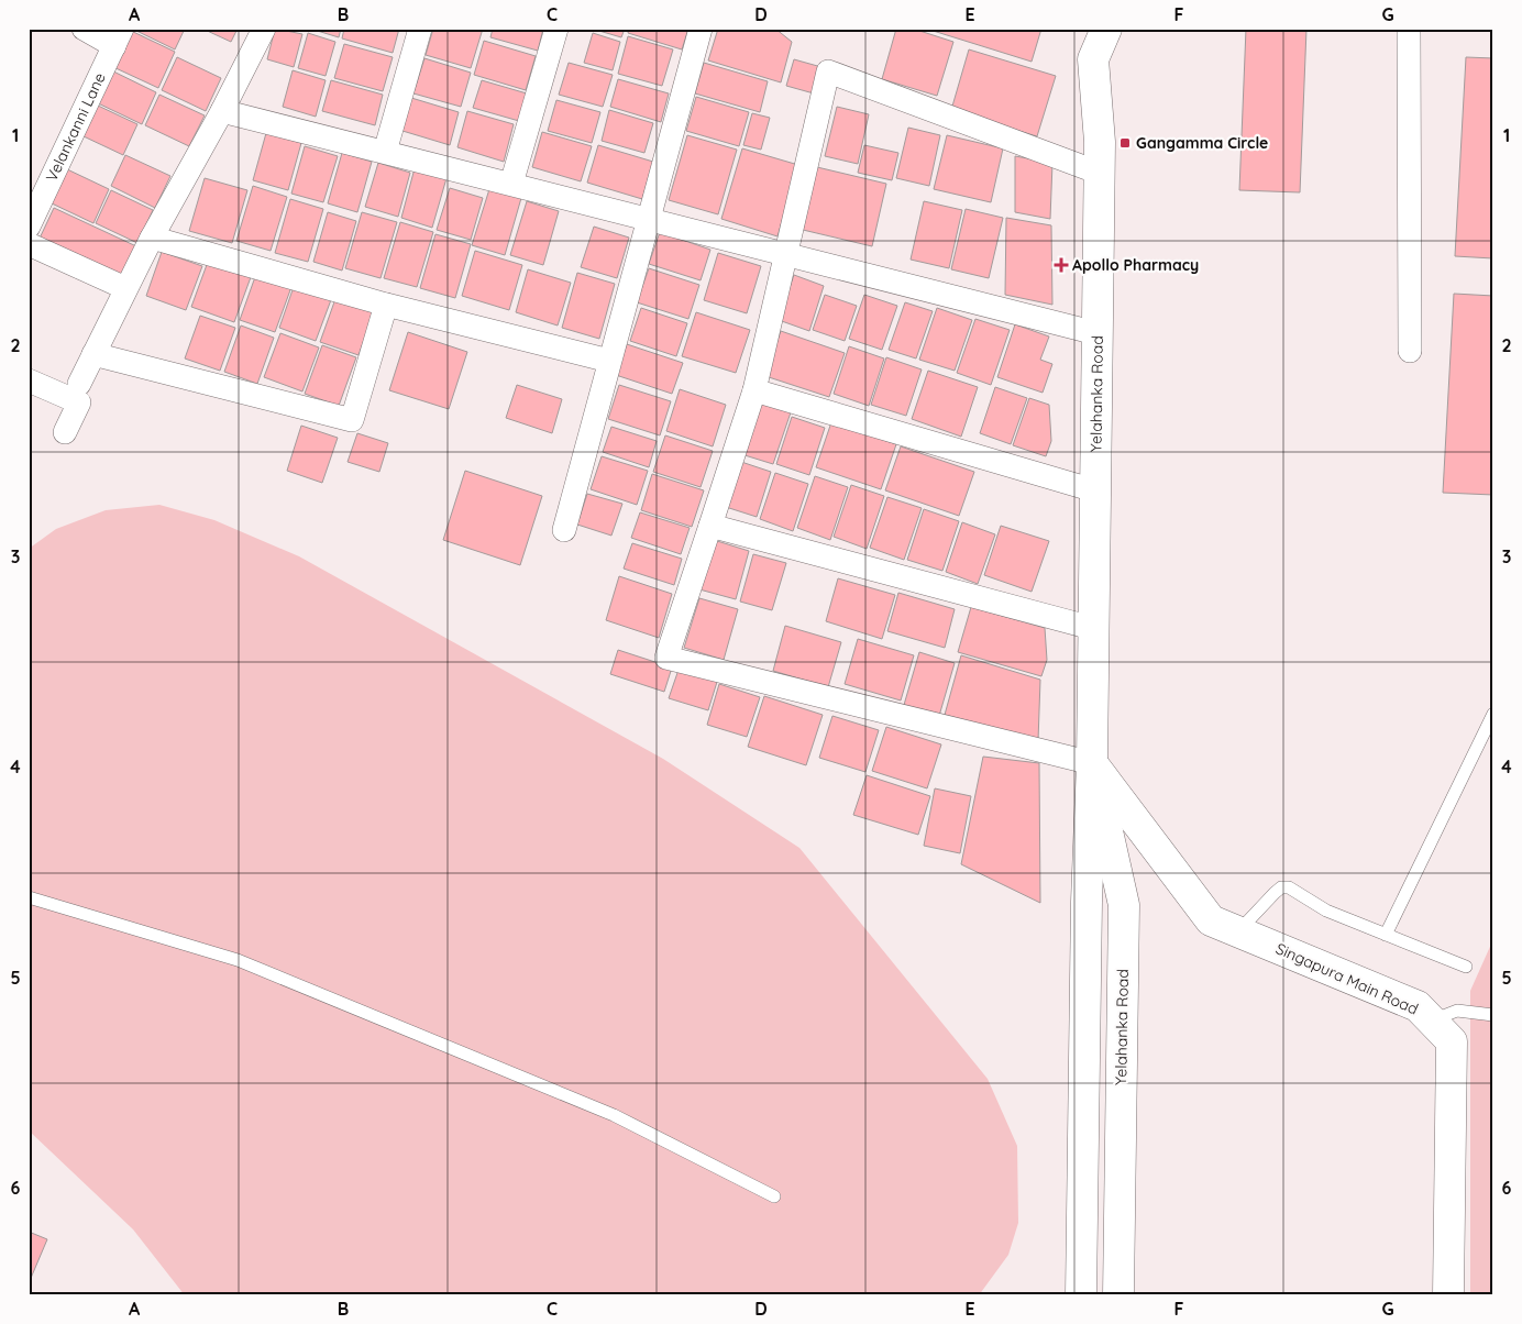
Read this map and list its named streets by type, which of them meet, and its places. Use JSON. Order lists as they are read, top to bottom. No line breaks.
{"streets":{"main road":["Yelahanka Road","Singapura Main Road"],"street":["Velankanni Lane"]},"crossings":[["Yelahanka Road","Singapura Main Road"]],"places":{"transit":["Gangamma Circle"],"health":["Apollo Pharmacy"]},"grid":{"columns":["A","B","C","D","E","F","G"],"rows":["1","2","3","4","5","6"]}}
